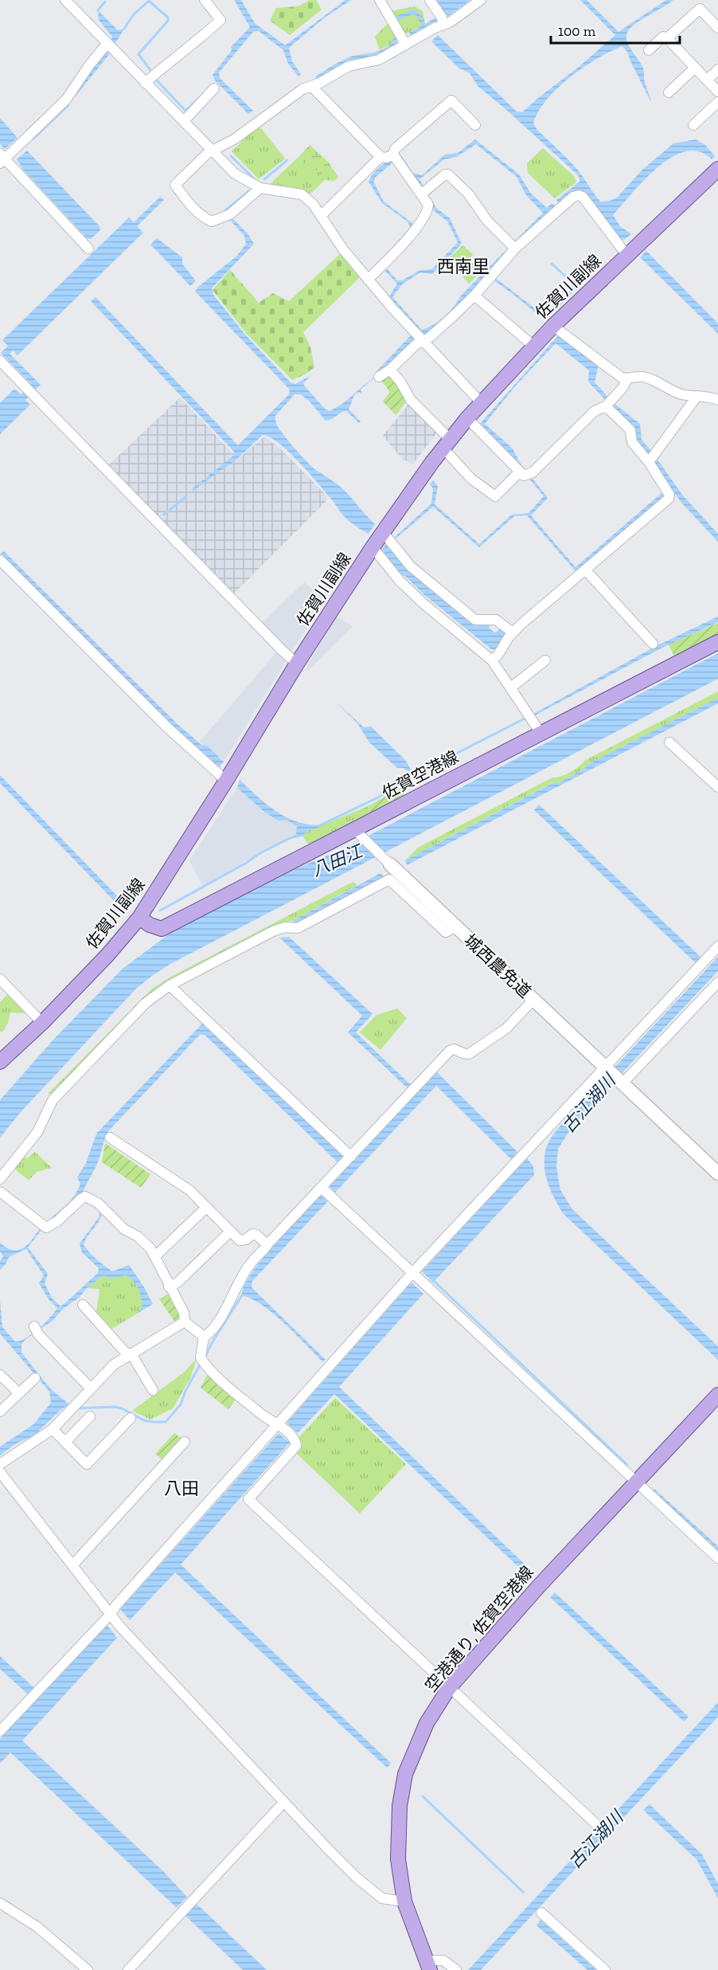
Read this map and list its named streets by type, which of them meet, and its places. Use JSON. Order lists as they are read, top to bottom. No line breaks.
{"streets":{"main road":["佐賀川副線","佐賀空港線","空港通り, 佐賀空港線"],"street":["城西農免道"]},"crossings":[["佐賀川副線","佐賀空港線"]],"districts":["西南里","八田"],"water":["八田江","古江湖川"],"scale_bar":"100 m"}
